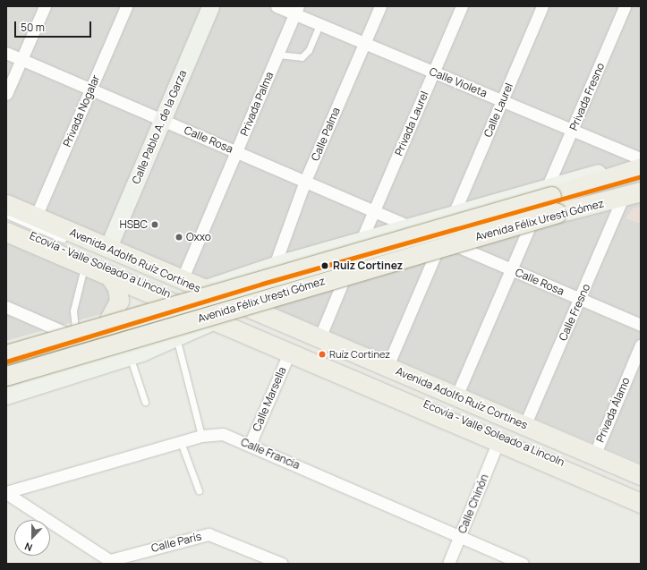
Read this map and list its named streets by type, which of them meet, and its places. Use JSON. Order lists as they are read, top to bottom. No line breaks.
{"streets":{"main road":["Avenida Félix Uresti Gómez","Avenida Adolfo Ruíz Cortines"],"street":["Calle Violeta","Privada Fresno","Privada Palma","Calle Laurel","Privada Nogalar","Privada Laurel","Calle Pablo A. de la Garza","Calle Palma","Calle Rosa","Calle Fresno","Calle Marsella","Privada Álamo","Calle Francia","Calle Chinón","Calle París"],"lane":["Ecovía - Valle Soleado a Lincoln"]},"crossings":[["Calle Violeta","Privada Fresno"],["Calle Violeta","Privada Palma"],["Calle Violeta","Calle Laurel"],["Calle Violeta","Privada Laurel"],["Calle Violeta","Calle Palma"],["Privada Fresno","Avenida Félix Uresti Gómez"],["Privada Palma","Calle Rosa"],["Privada Palma","Avenida Adolfo Ruíz Cortines"],["Privada Palma","Ecovía - Valle Soleado a Lincoln"],["Privada Nogalar","Calle Rosa"],["Privada Nogalar","Avenida Adolfo Ruíz Cortines"],["Privada Laurel","Calle Rosa"],["Calle Pablo A. de la Garza","Calle Rosa"],["Calle Pablo A. de la Garza","Avenida Adolfo Ruíz Cortines"],["Calle Palma","Calle Rosa"],["Calle Rosa","Calle Fresno"],["Avenida Félix Uresti Gómez","Calle Fresno"],["Avenida Adolfo Ruíz Cortines","Ecovía - Valle Soleado a Lincoln"],["Avenida Adolfo Ruíz Cortines","Calle Fresno"],["Avenida Adolfo Ruíz Cortines","Calle Marsella"],["Avenida Adolfo Ruíz Cortines","Privada Álamo"],["Avenida Adolfo Ruíz Cortines","Calle Chinón"],["Calle Marsella","Calle Francia"],["Calle Francia","Calle Chinón"]],"places":["HSBC","Oxxo","Ruiz Cortinez","Ruíz Cortinez"],"scale_bar":"50 m","north":"bottom"}
